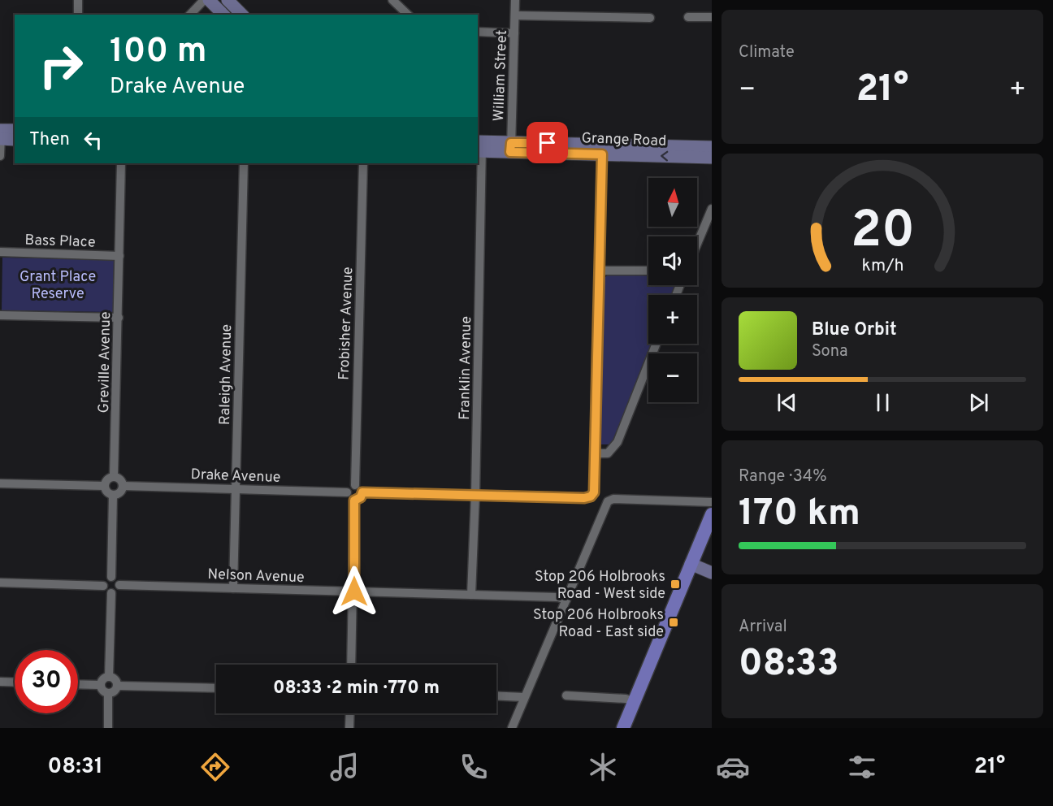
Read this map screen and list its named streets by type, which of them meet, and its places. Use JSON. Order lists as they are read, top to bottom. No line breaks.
{"streets":{"main road":["Grange Road"],"street":["William Street","Bass Place","Frobisher Avenue","Greville Avenue","Franklin Avenue","Raleigh Avenue","Drake Avenue","Nelson Avenue"]},"crossings":[["William Street","Grange Road"],["Grange Road","Franklin Avenue"],["Bass Place","Greville Avenue"],["Frobisher Avenue","Drake Avenue"],["Greville Avenue","Drake Avenue"],["Franklin Avenue","Nelson Avenue"],["Raleigh Avenue","Drake Avenue"],["Raleigh Avenue","Nelson Avenue"]],"parks":["Grant Place Reserve"],"places":{"transit":["Stop 206 Holbrooks Road - West side","Stop 206 Holbrooks Road - East side"]},"north":"top","page":{"tile":["Climate",["Range · 34%","170 km"],["Arrival","08:33"]],"turn":["100 m","Drake Avenue"],"heat":["−","21°","+"],"then":"Then","map_buttons":["+","−"],"song":["Blue Orbit","Sona"],"limit":"30","trip":"08:33 · 2 min · 770 m","tabs":["08:31","21°"],"gauge":["20","km/h"]}}
